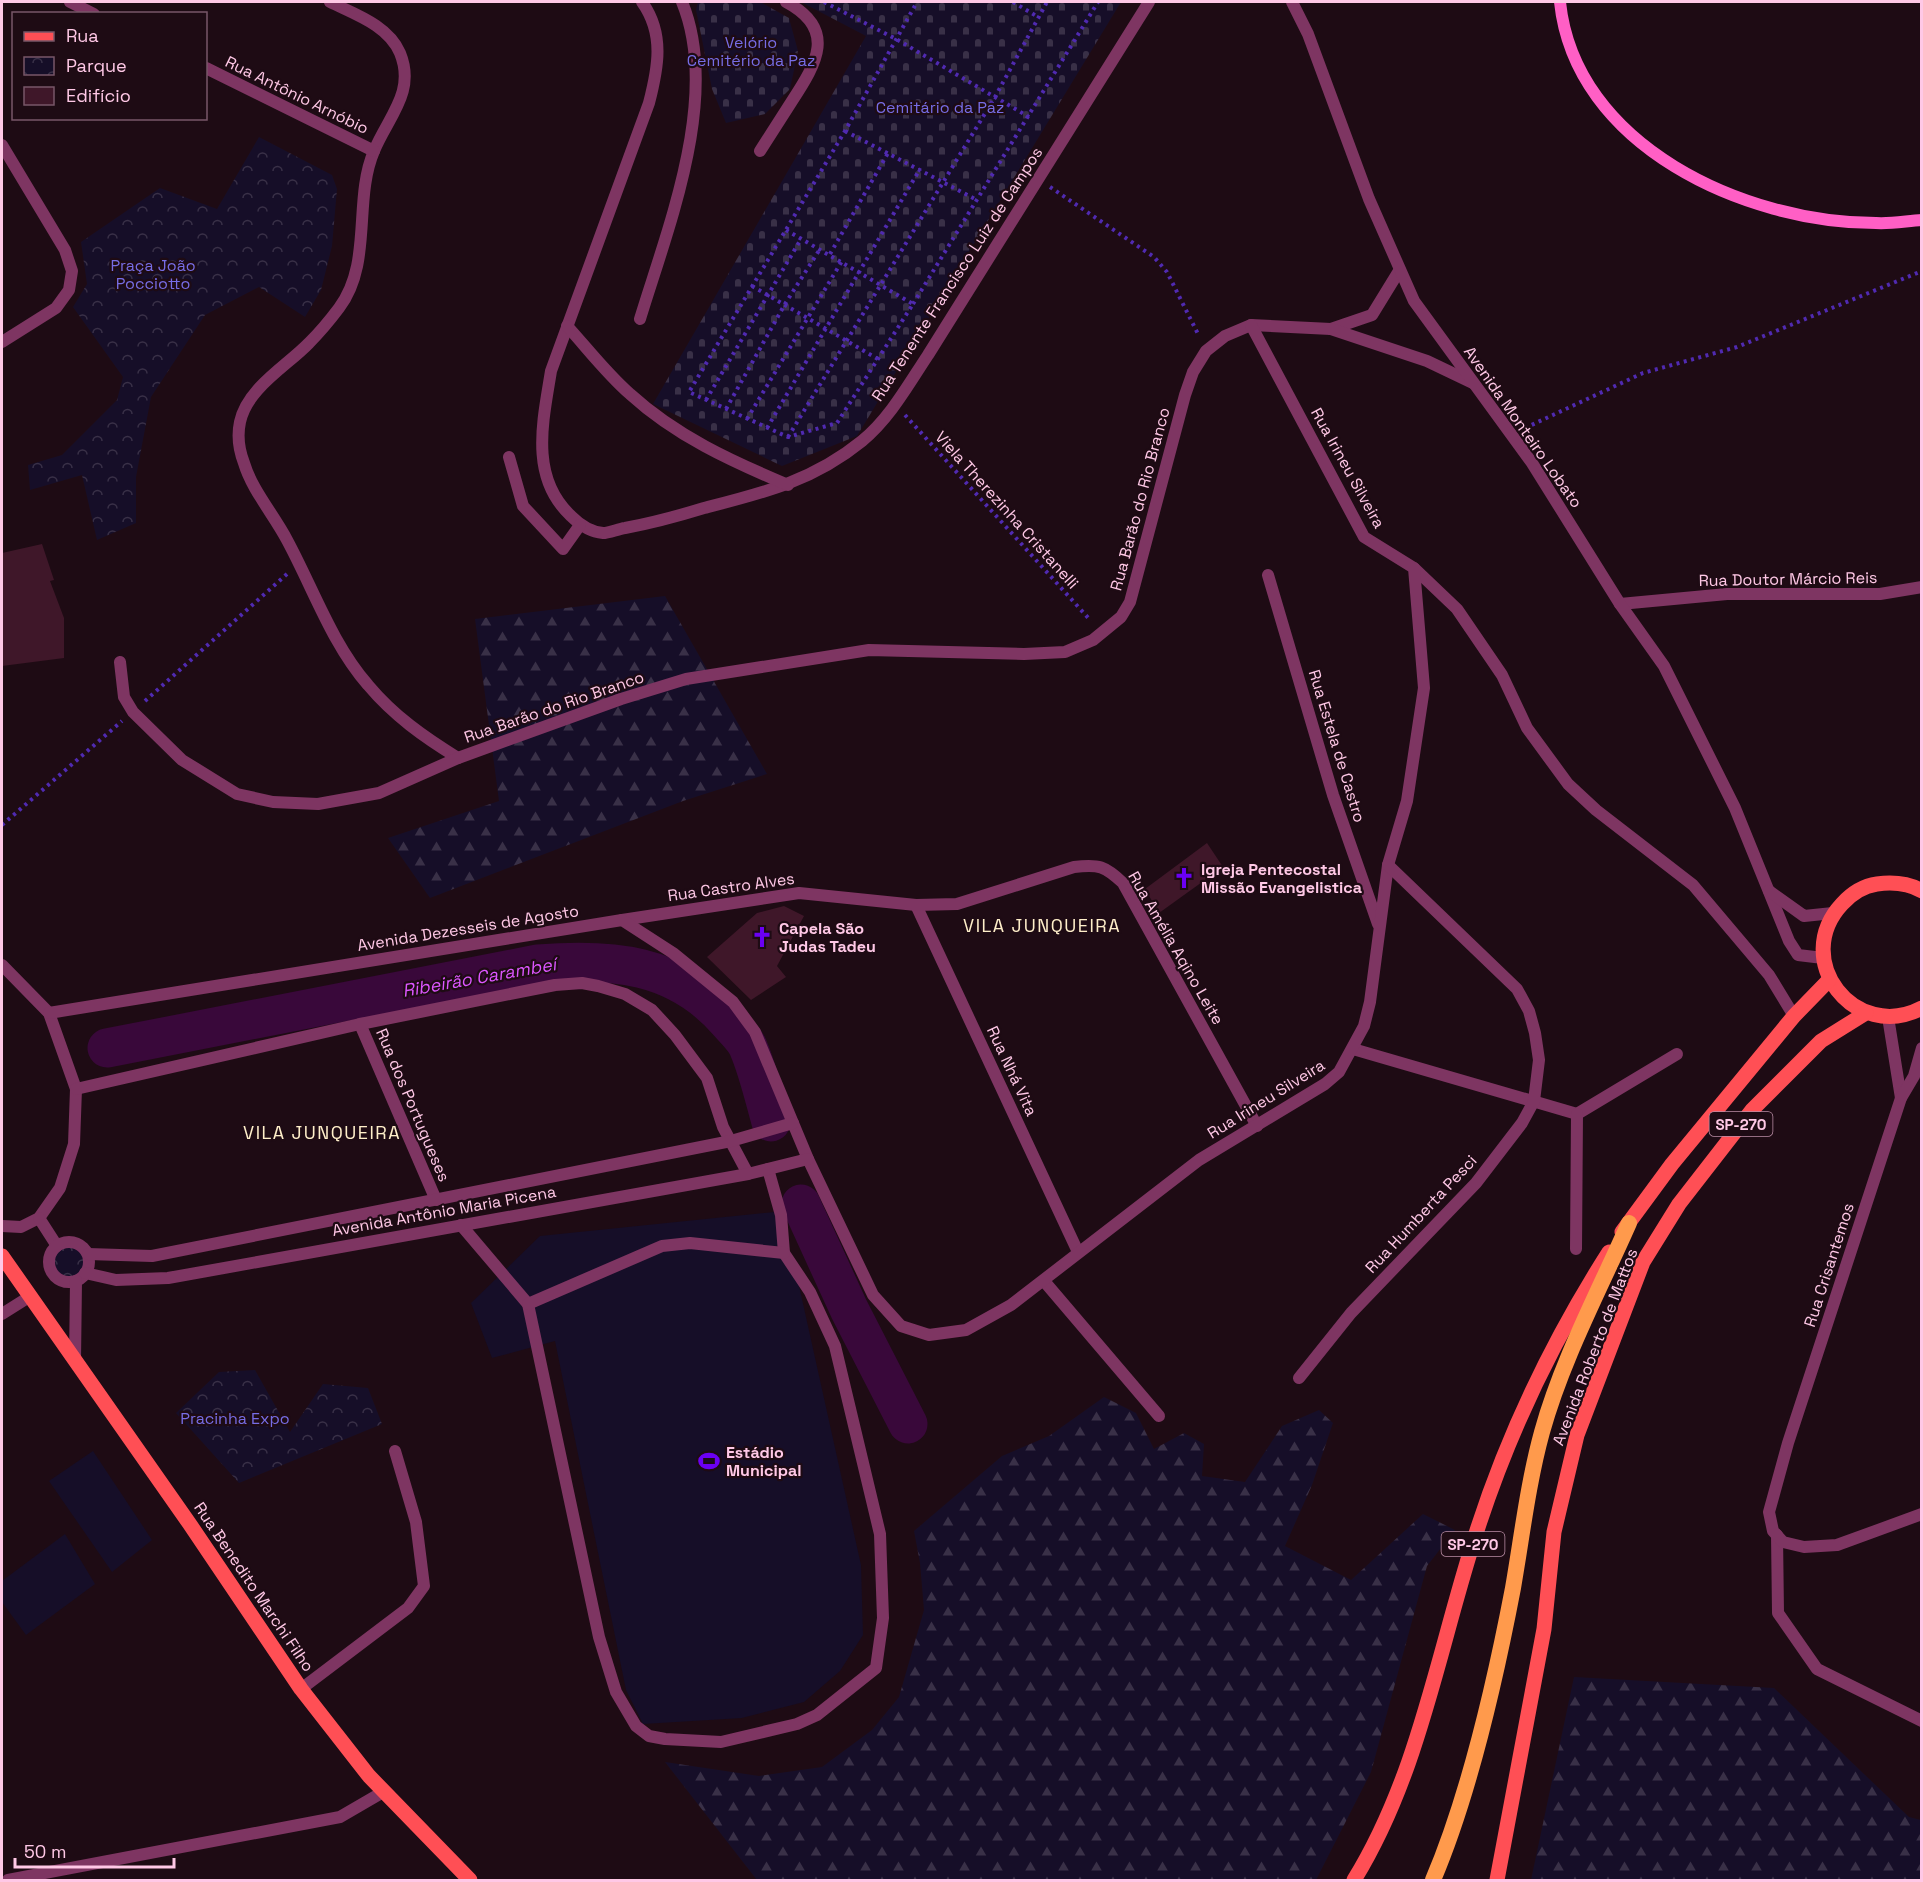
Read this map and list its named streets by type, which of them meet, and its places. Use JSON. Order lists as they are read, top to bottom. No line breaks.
{"streets":{"main road":["SP-270","Avenida Roberto de Mattos","Rua Benedito Marchi Filho"],"street":["Rua Antônio Arnóbio","Rua Tenente Francisco Luiz de Campos","Avenida Monteiro Lobato","Rua Irineu Silveira","Rua Barão do Rio Branco","Rua Doutor Márcio Reis","Rua Estela de Castro","Rua Castro Alves","Avenida Dezesseis de Agosto","Rua Amélia Aqino Leite","Rua Nhá Vita","Rua dos Portugueses","Avenida Antônio Maria Picena","Rua Humberta Pesci","Rua Crisantemos"],"path":["Viela Therezinha Cristanelli"]},"crossings":[["Rua Antônio Arnóbio","Rua Barão do Rio Branco"],["Rua Tenente Francisco Luiz de Campos","Viela Therezinha Cristanelli"],["Avenida Monteiro Lobato","Rua Barão do Rio Branco"],["Avenida Monteiro Lobato","Rua Doutor Márcio Reis"],["Rua Irineu Silveira","Rua Barão do Rio Branco"],["Rua Irineu Silveira","Rua Estela de Castro"],["Rua Irineu Silveira","Rua Amélia Aqino Leite"],["Rua Irineu Silveira","Rua Nhá Vita"],["Rua Irineu Silveira","Avenida Antônio Maria Picena"],["Rua Irineu Silveira","Rua Humberta Pesci"],["Rua Barão do Rio Branco","Viela Therezinha Cristanelli"],["Rua Castro Alves","Avenida Dezesseis de Agosto"],["Rua Castro Alves","Rua Amélia Aqino Leite"],["Rua Castro Alves","Rua Nhá Vita"],["Rua Amélia Aqino Leite","Rua Nhá Vita"],["Rua dos Portugueses","Avenida Antônio Maria Picena"],["SP-270","Avenida Roberto de Mattos"]],"districts":["VILA JUNQUEIRA","VILA JUNQUEIRA"],"water":["Ribeirão Carambeí"],"parks":["Velório Cemitério da Paz","Cemitário da Paz","Praça João Pocciotto","Pracinha Expo"],"places":{"church":["Igreja Pentecostal Missão Evangelistica","Capela São Judas Tadeu"],"sports":["Estádio Municipal"]},"legend":["Rua","Parque","Edifício"],"scale_bar":"50 m"}
